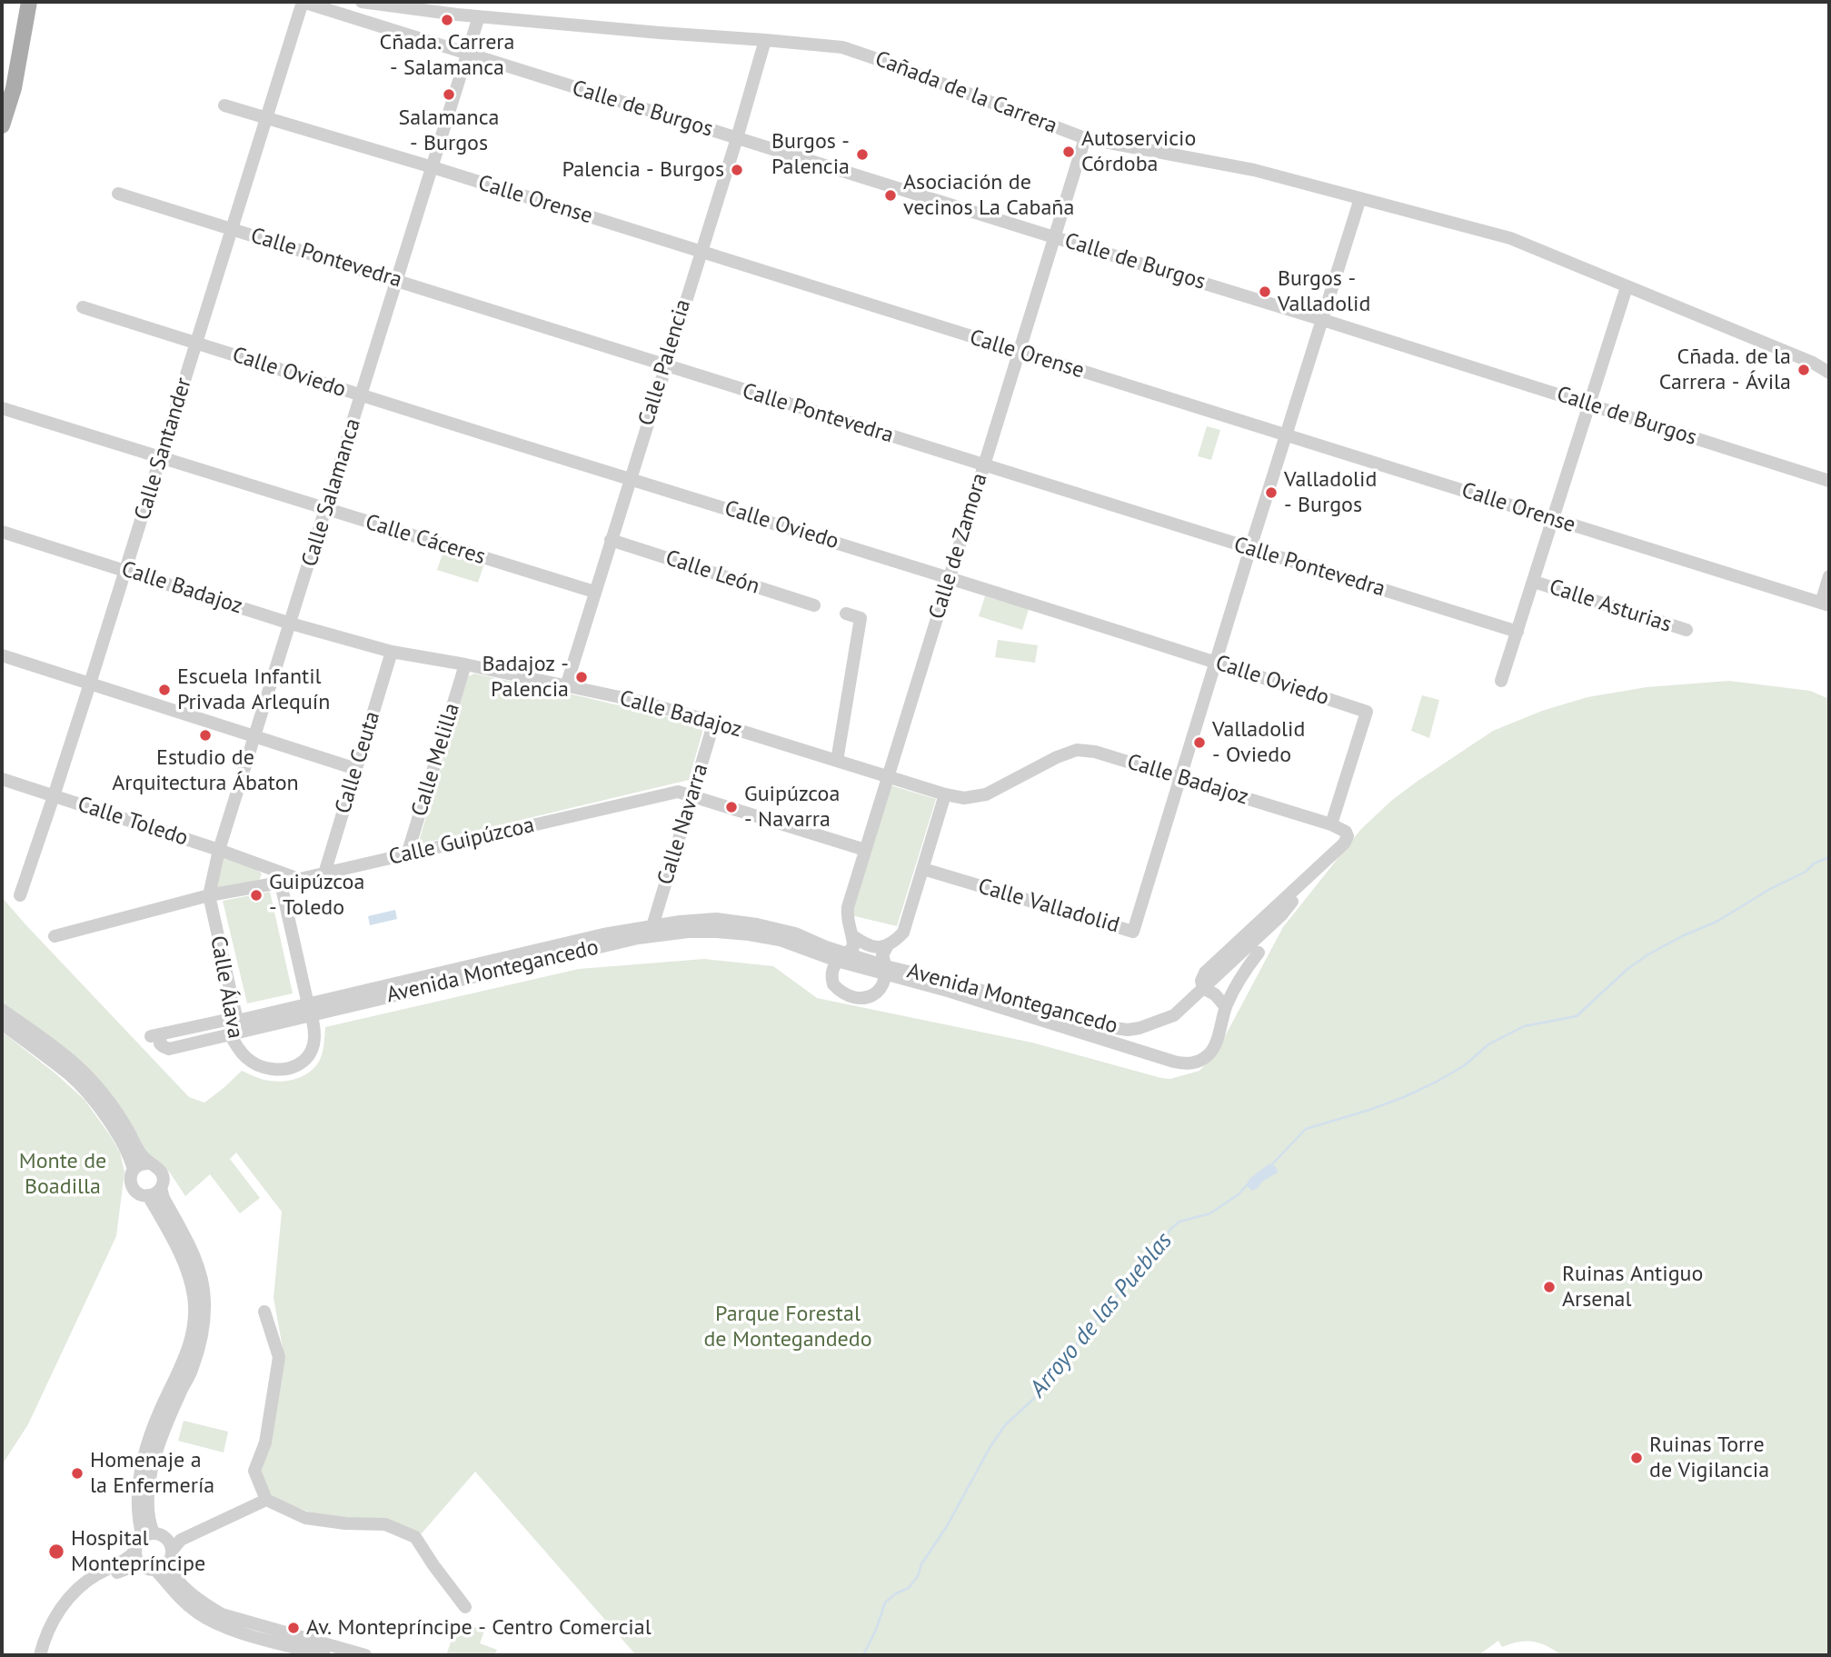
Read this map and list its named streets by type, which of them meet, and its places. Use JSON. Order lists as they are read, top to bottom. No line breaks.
{"streets":{"street":["Cañada de la Carrera","Calle de Burgos","Calle Orense","Calle Pontevedra","Calle Palencia","Calle Oviedo","Calle Santander","Calle Salamanca","Calle Cáceres","Calle de Zamora","Calle León","Calle Badajoz","Calle Asturias","Calle Melilla","Calle Ceuta","Calle Toledo","Calle Navarra","Calle Guipúzcoa","Calle Valladolid","Avenida Montegancedo","Calle Álava"]},"crossings":[["Cañada de la Carrera","Calle Palencia"],["Cañada de la Carrera","Calle Salamanca"],["Cañada de la Carrera","Calle de Zamora"],["Cañada de la Carrera","Calle Valladolid"],["Calle de Burgos","Calle Palencia"],["Calle de Burgos","Calle Santander"],["Calle de Burgos","Calle Salamanca"],["Calle de Burgos","Calle de Zamora"],["Calle de Burgos","Calle Valladolid"],["Calle Orense","Calle Palencia"],["Calle Orense","Calle Santander"],["Calle Orense","Calle Salamanca"],["Calle Orense","Calle de Zamora"],["Calle Orense","Calle Valladolid"],["Calle Pontevedra","Calle Palencia"],["Calle Pontevedra","Calle Santander"],["Calle Pontevedra","Calle Salamanca"],["Calle Pontevedra","Calle de Zamora"],["Calle Pontevedra","Calle Valladolid"],["Calle Palencia","Calle Oviedo"],["Calle Palencia","Calle Cáceres"],["Calle Palencia","Calle León"],["Calle Palencia","Calle Badajoz"],["Calle Oviedo","Calle Santander"],["Calle Oviedo","Calle Salamanca"],["Calle Oviedo","Calle de Zamora"],["Calle Oviedo","Calle Badajoz"],["Calle Oviedo","Calle Valladolid"],["Calle Santander","Calle Cáceres"],["Calle Santander","Calle Badajoz"],["Calle Santander","Calle Toledo"],["Calle Salamanca","Calle Cáceres"],["Calle Salamanca","Calle Badajoz"],["Calle Salamanca","Calle Toledo"],["Calle Salamanca","Calle Guipúzcoa"],["Calle Salamanca","Calle Álava"],["Calle de Zamora","Calle Badajoz"],["Calle de Zamora","Calle Guipúzcoa"],["Calle de Zamora","Avenida Montegancedo"],["Calle Badajoz","Calle Melilla"],["Calle Badajoz","Calle Ceuta"],["Calle Badajoz","Calle Navarra"],["Calle Badajoz","Calle Valladolid"],["Calle Badajoz","Avenida Montegancedo"],["Calle Melilla","Calle Guipúzcoa"],["Calle Ceuta","Calle Guipúzcoa"],["Calle Toledo","Calle Guipúzcoa"],["Calle Navarra","Calle Guipúzcoa"],["Calle Navarra","Avenida Montegancedo"],["Calle Guipúzcoa","Calle Álava"],["Avenida Montegancedo","Calle Álava"]],"water":["Arroyo de las Pueblas"],"parks":["Monte de Boadilla","Parque Forestal de Montegandedo"],"places":["Cñada. Carrera - Salamanca","Salamanca - Burgos","Autoservicio Córdoba","Burgos - Palencia","Palencia - Burgos","Asociación de vecinos La Cabaña","Burgos - Valladolid","Cñada. de la Carrera - Ávila","Valladolid - Burgos","Badajoz - Palencia","Escuela Infantil Privada Arlequín","Estudio de Arquitectura Ábaton","Valladolid - Oviedo","Guipúzcoa - Navarra","Guipúzcoa - Toledo","Ruinas Antiguo Arsenal","Ruinas Torre de Vigilancia","Homenaje a la Enfermería","Hospital Montepríncipe","Av. Montepríncipe - Centro Comercial"]}
